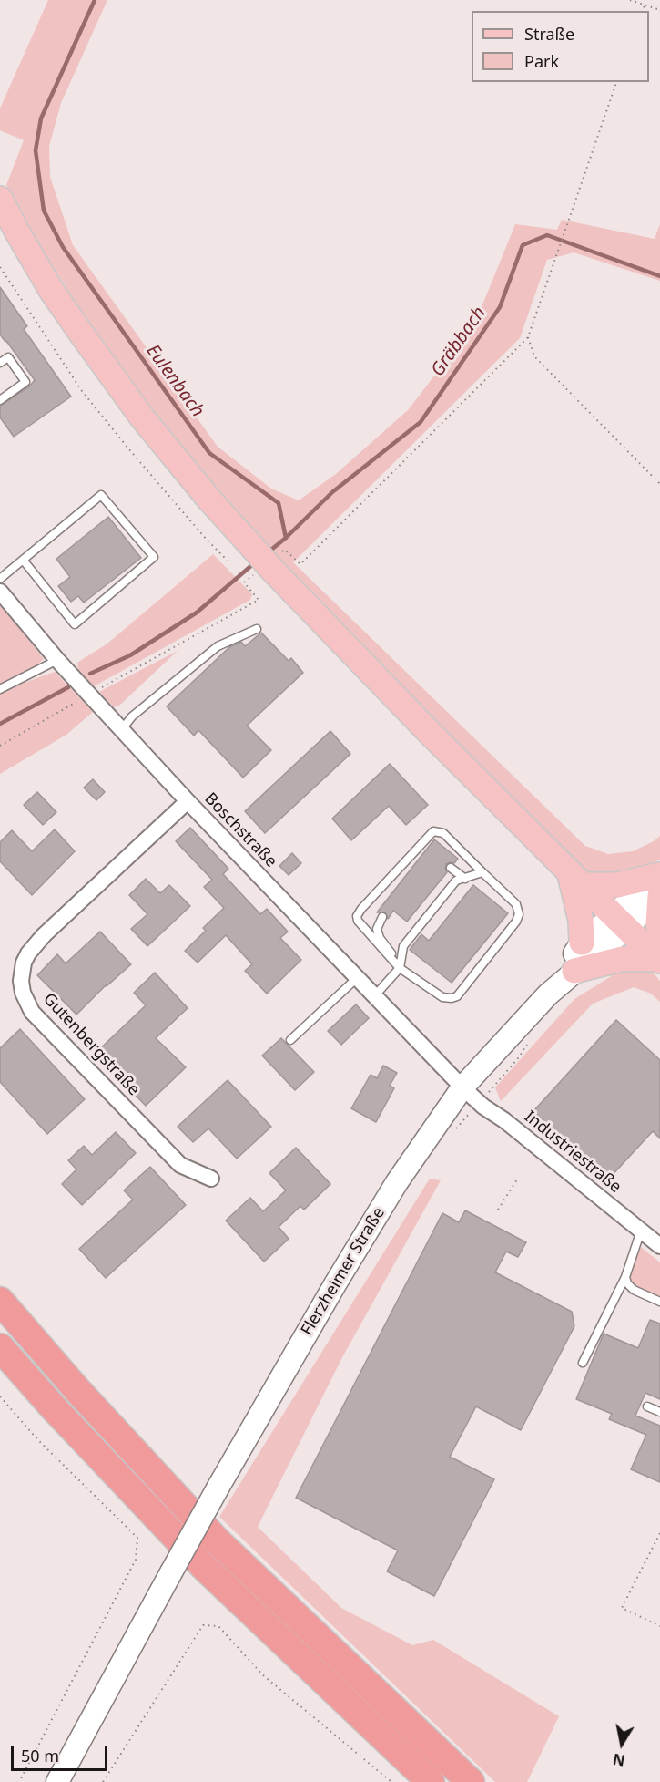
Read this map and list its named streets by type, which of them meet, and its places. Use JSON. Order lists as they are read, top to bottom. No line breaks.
{"streets":{"main road":["Flerzheimer Straße"],"street":["Boschstraße","Gutenbergstraße","Industriestraße"]},"crossings":[["Boschstraße","Gutenbergstraße"],["Boschstraße","Industriestraße"],["Boschstraße","Flerzheimer Straße"],["Industriestraße","Flerzheimer Straße"]],"water":["Gräbbach","Eulenbach"],"legend":["Straße","Park"],"scale_bar":"50 m","north":"bottom"}
